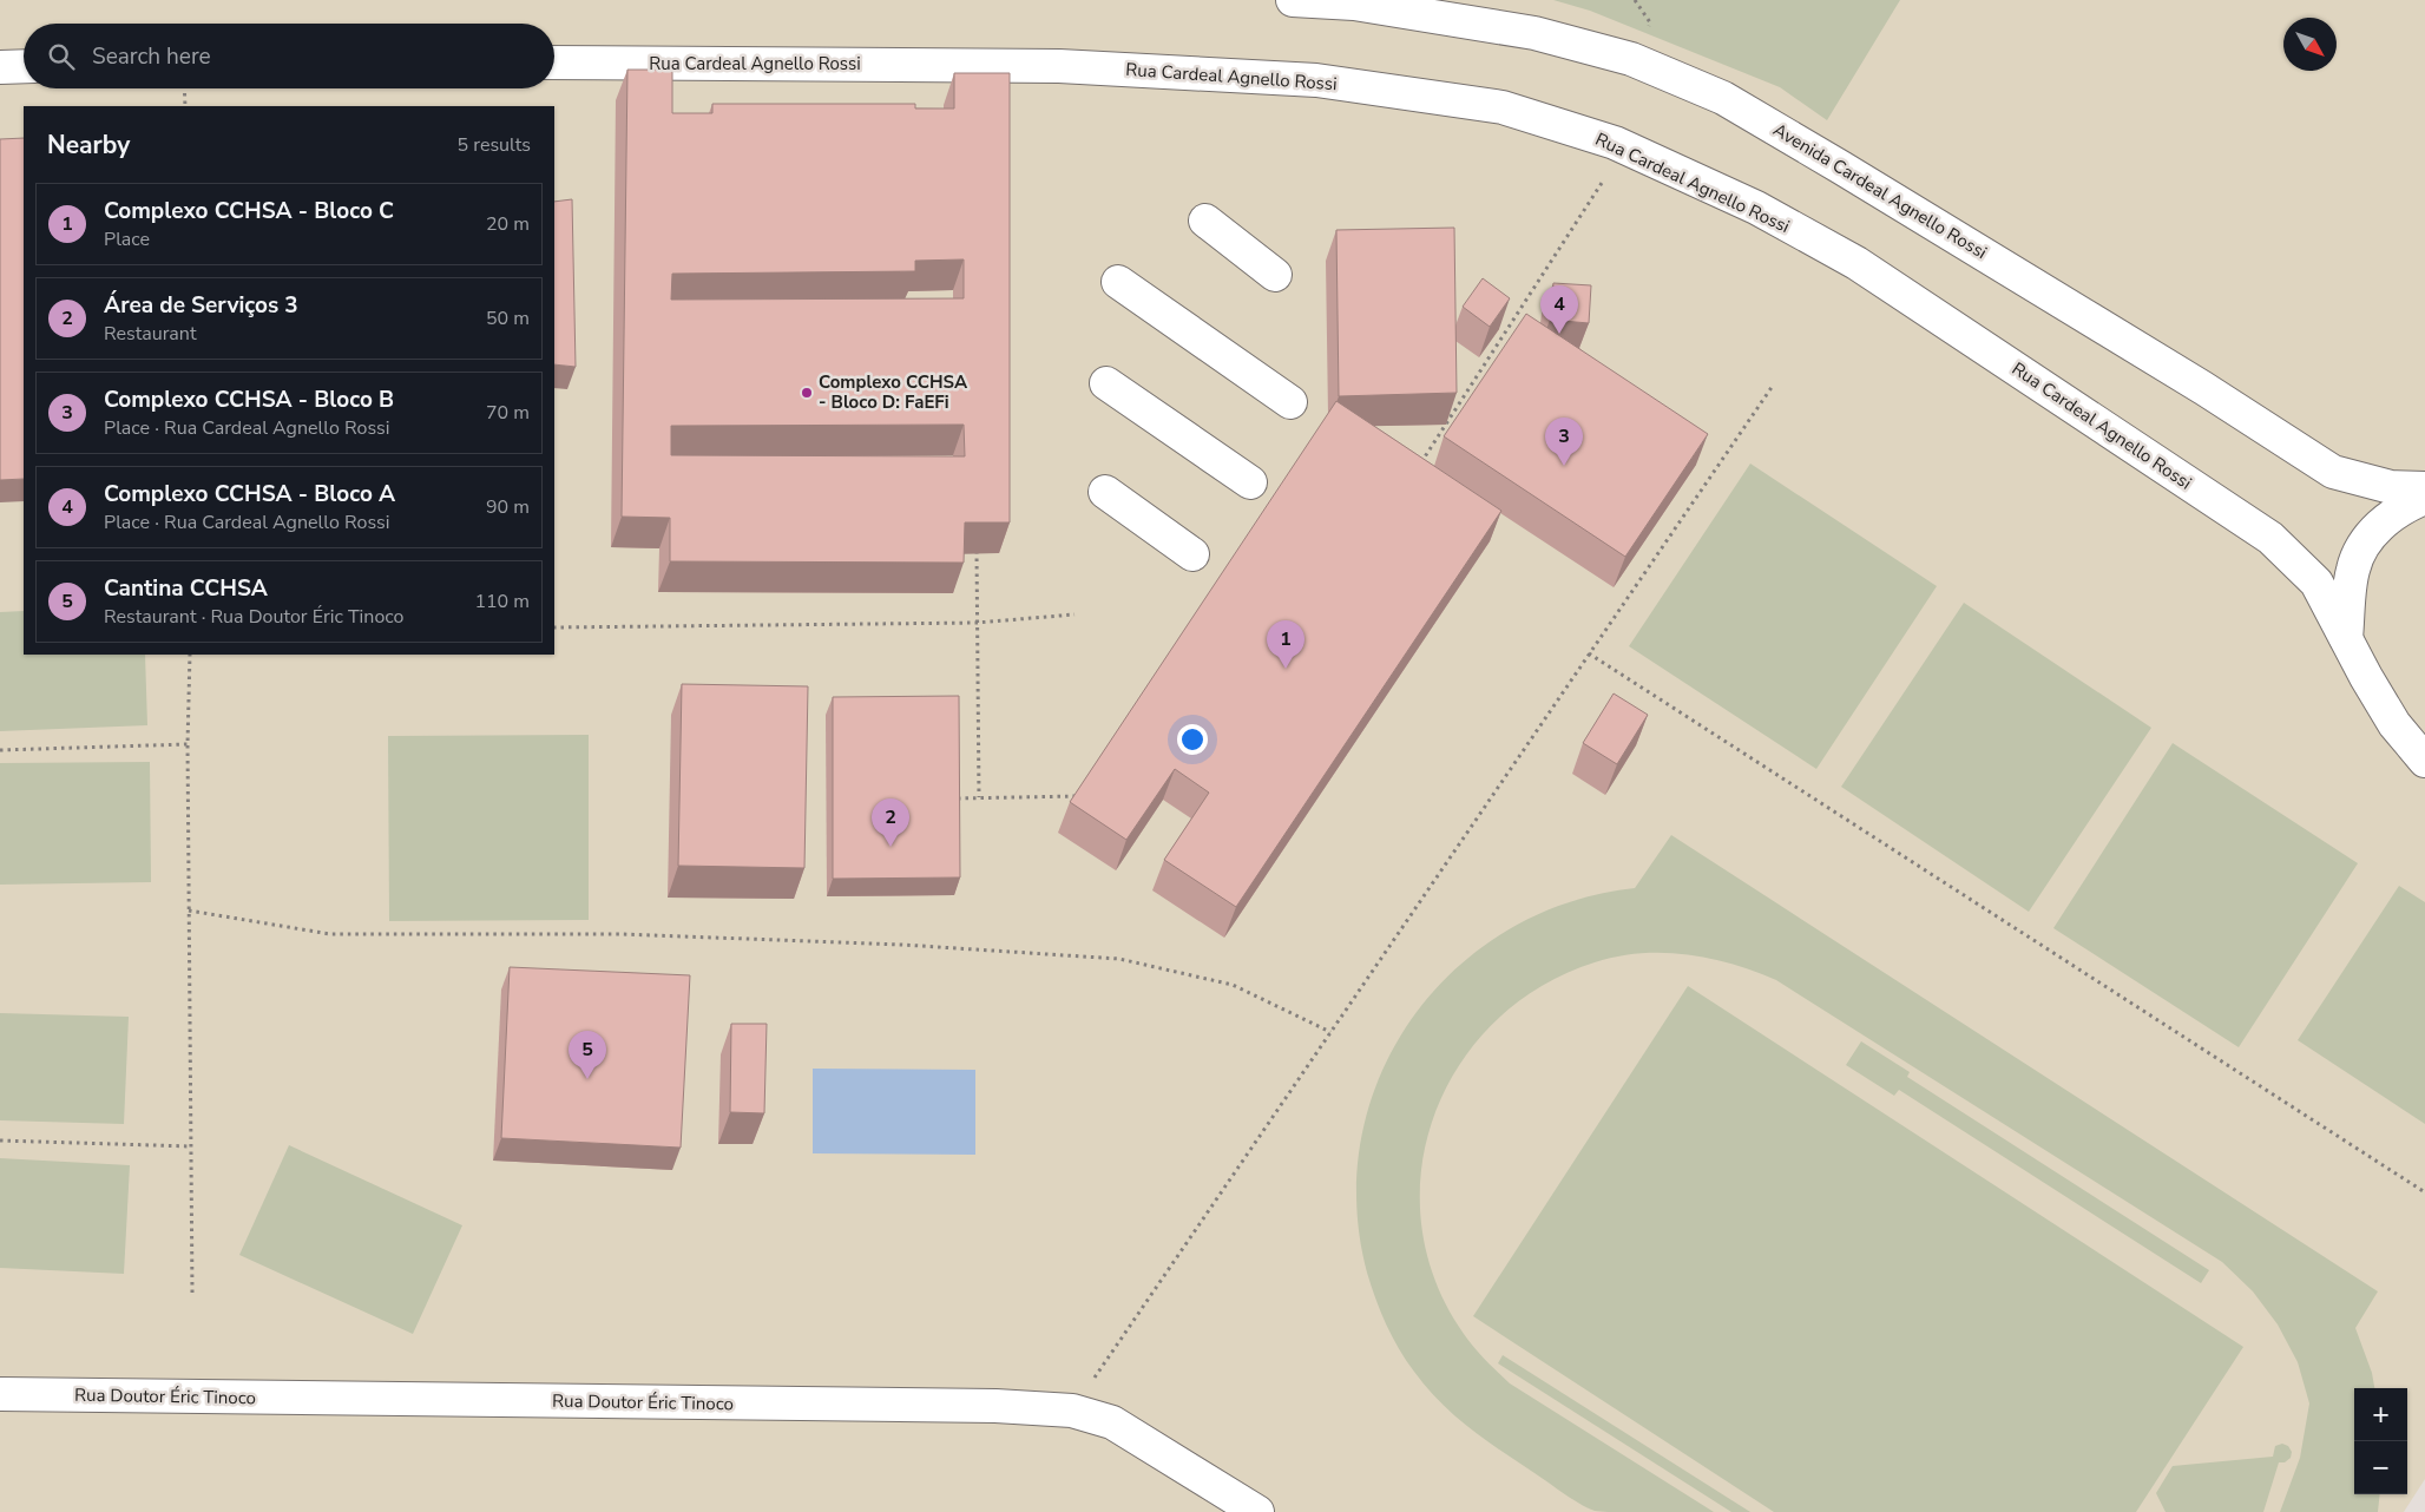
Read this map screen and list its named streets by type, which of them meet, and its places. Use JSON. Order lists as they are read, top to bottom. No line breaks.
{"streets":{"street":["Rua Cardeal Agnello Rossi","Avenida Cardeal Agnello Rossi","Rua Doutor Éric Tinoco"]},"places":["Complexo CCHSA - Bloco D: FaEFi"],"north":"bottom right","page":{"search":"Search here","heading":["Nearby","5 results"],"list":[{"mark":"1","name":"Complexo CCHSA - Bloco C","note":"Place","value":"20 m"},{"mark":"2","name":"Área de Serviços 3","note":"Restaurant","value":"50 m"},{"mark":"3","name":"Complexo CCHSA - Bloco B","note":"Place · Rua Cardeal Agnello Rossi","value":"70 m"},{"mark":"4","name":"Complexo CCHSA - Bloco A","note":"Place · Rua Cardeal Agnello Rossi","value":"90 m"},{"mark":"5","name":"Cantina CCHSA","note":"Restaurant · Rua Doutor Éric Tinoco","value":"110 m"}],"pins":["4","3","1","2","5"],"map_buttons":["+","−"]}}
